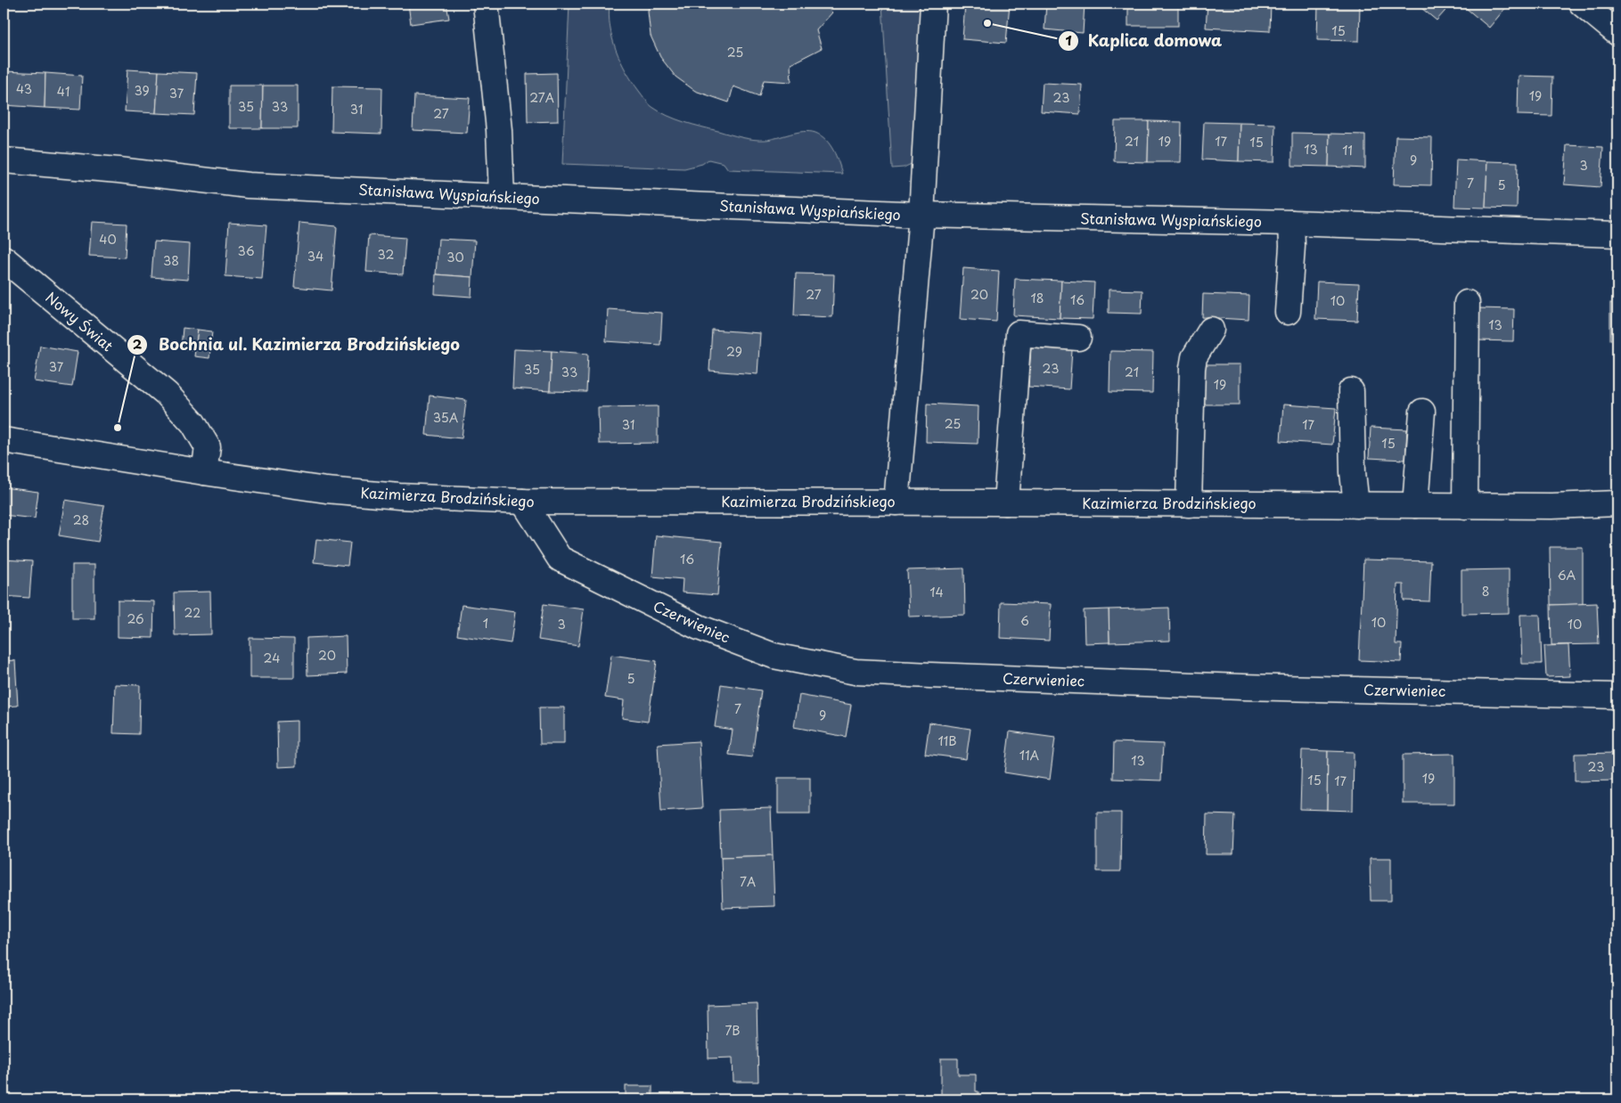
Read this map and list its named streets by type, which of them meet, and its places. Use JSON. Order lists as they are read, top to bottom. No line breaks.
{"streets":{"street":["Stanisława Wyspiańskiego","Nowy Świat","Kazimierza Brodzińskiego","Czerwieniec"]},"crossings":[["Nowy Świat","Kazimierza Brodzińskiego"],["Kazimierza Brodzińskiego","Czerwieniec"]],"places":["Kaplica domowa","Bochnia ul. Kazimierza Brodzińskiego"],"house_numbers":["15","25","43","39","41","37","19","27A","23","35","33","31","27","21","19","17","15","13","11","9","3","7","5","40","36","32","34","30","38","27","20","18","16","10","13","29","37","23","35","33","21","19","35A","25","31","17","15","28","16","6A","8","14","22","26","6","10","1","3","10","20","24","5","7","9","11B","11A","13","23","19","15","17","7A","7B"]}
